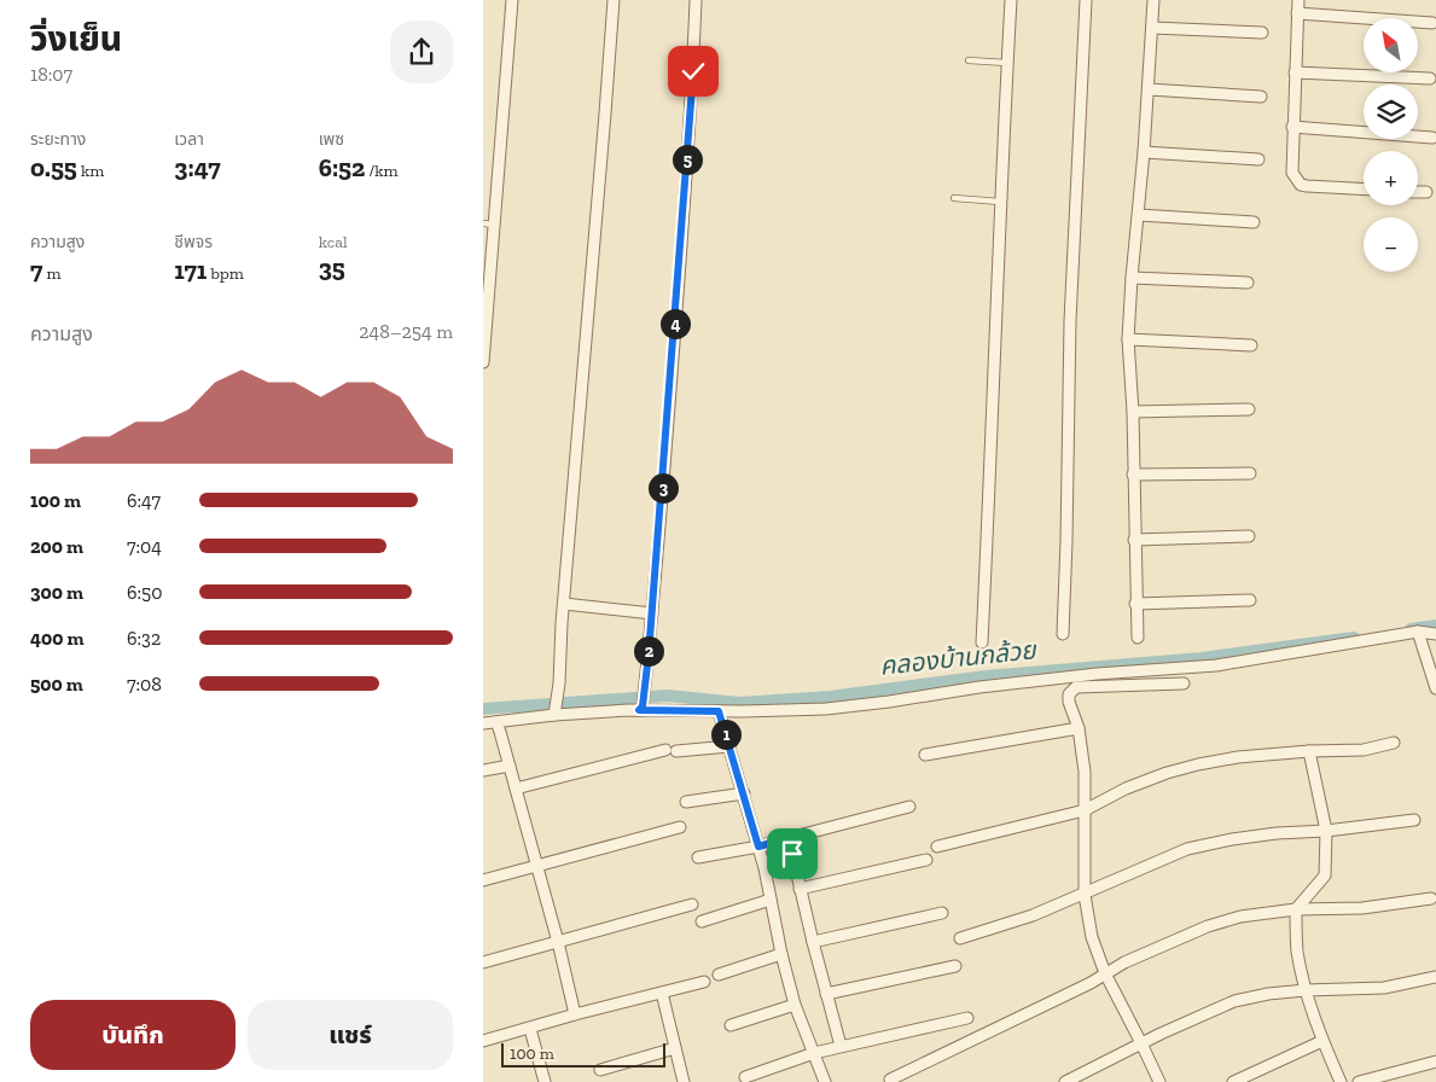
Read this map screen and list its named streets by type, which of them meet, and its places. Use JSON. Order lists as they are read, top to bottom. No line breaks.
{"water":["คลองบ้านกล้วย"],"scale_bar":"100 m","north":"top left","page":{"heading":["วิ่งเย็น","18:07"],"map_buttons":["+","−"],"stats":[["ระยะทาง","0.55 km"],["เวลา","3:47"],["เพซ","6:52 /km"],["ความสูง","7 m"],["ชีพจร","171 bpm"],["kcal","35"]],"pins":["5","4","3","2","1"],"chart":["ความสูง","248–254 m"],"list":[{"name":"100 m","note":"6:47"},{"name":"200 m","note":"7:04"},{"name":"300 m","note":"6:50"},{"name":"400 m","note":"6:32"},{"name":"500 m","note":"7:08"}],"buttons":["บันทึก","แชร์"],"scale":"100 m"}}
